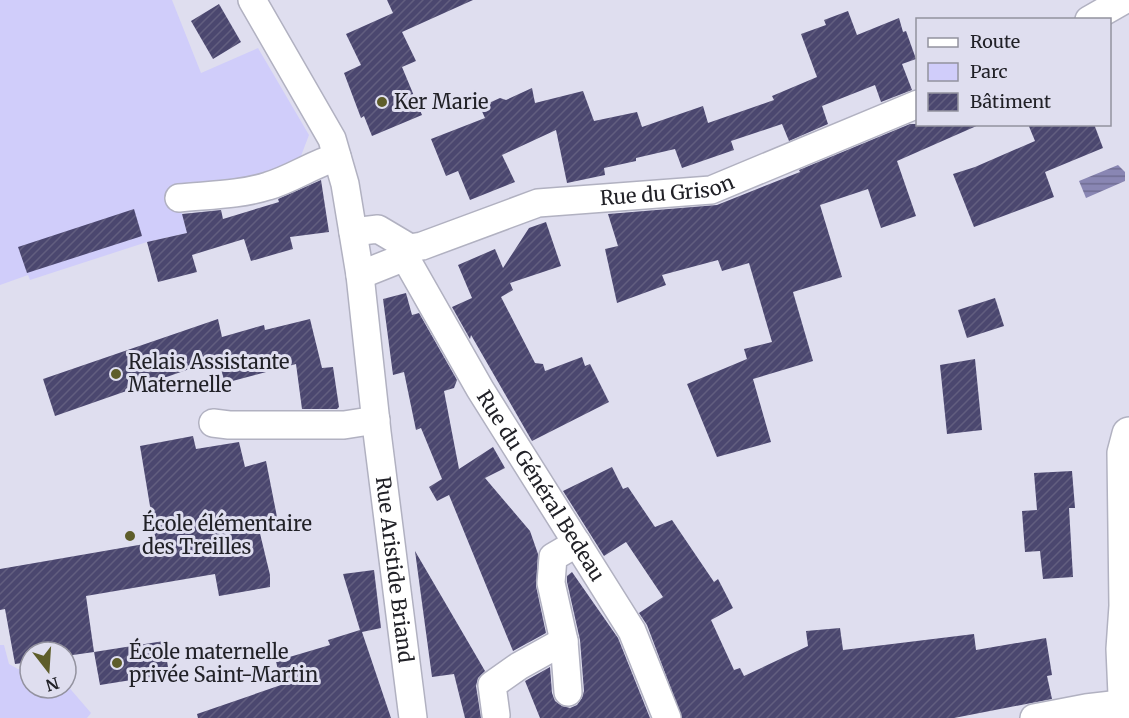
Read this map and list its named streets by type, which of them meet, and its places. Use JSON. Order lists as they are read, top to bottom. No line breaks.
{"streets":{"street":["Rue du Grison","Rue du Général Bedeau","Rue Aristide Briand"]},"crossings":[["Rue du Grison","Rue du Général Bedeau"],["Rue du Grison","Rue Aristide Briand"]],"places":["Ker Marie","Relais Assistante Maternelle","École élémentaire des Treilles","École maternelle privée Saint-Martin"],"legend":["Route","Parc","Bâtiment"],"north":"bottom"}
